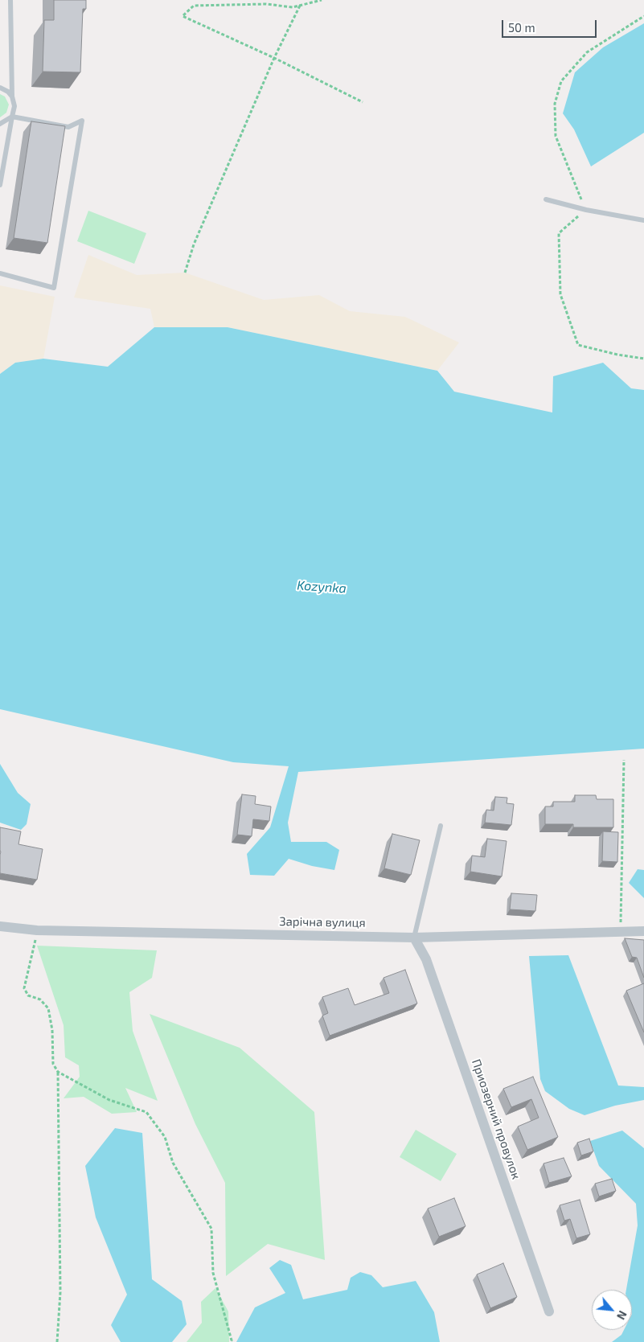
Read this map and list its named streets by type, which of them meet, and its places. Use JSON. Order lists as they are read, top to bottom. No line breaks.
{"streets":{"street":["Зарічна вулиця","Приозерний провулок"]},"crossings":[["Зарічна вулиця","Приозерний провулок"]],"water":["Kozynka"],"scale_bar":"50 m","north":"bottom right"}
